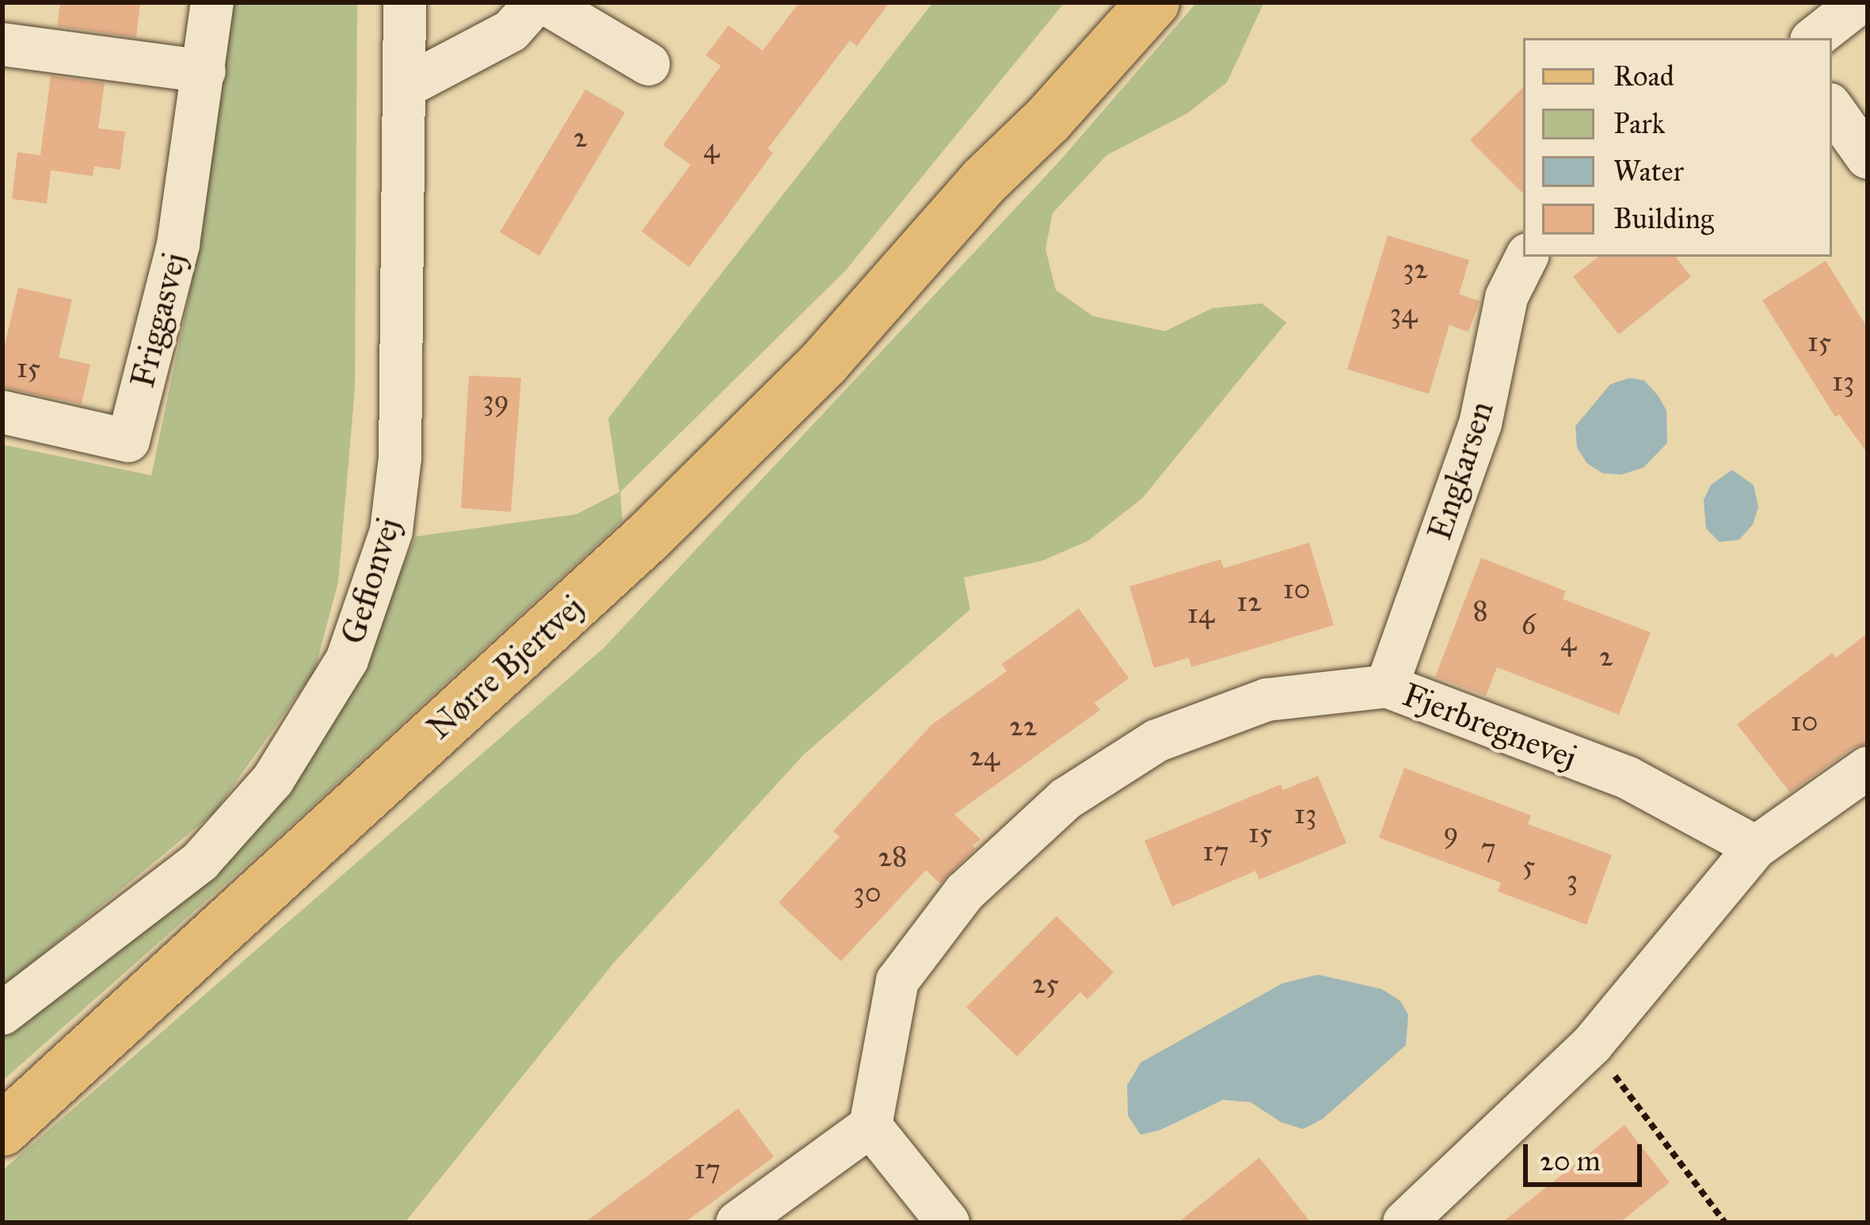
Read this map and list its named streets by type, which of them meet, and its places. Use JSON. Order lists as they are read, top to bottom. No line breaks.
{"streets":{"main road":["Nørre Bjertvej"],"street":["Friggasvej","Engkarsen","Gefionvej","Fjerbregnevej"]},"crossings":[["Engkarsen","Fjerbregnevej"]],"house_numbers":["2","4","32","34","15","15","13","39","10","12","8","14","6","4","2","10","22","24","13","9","15","7","17","28","5","3","30","25","17"],"legend":["Road","Park","Water","Building"],"scale_bar":"20 m"}
